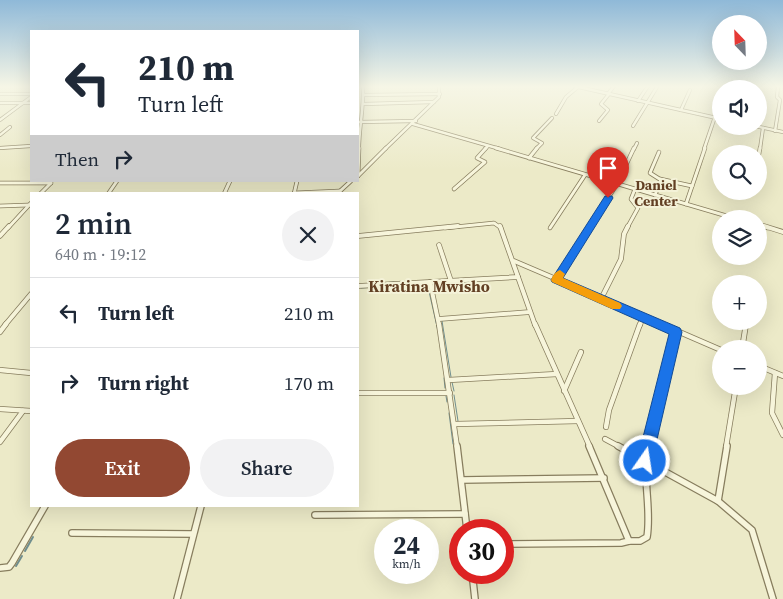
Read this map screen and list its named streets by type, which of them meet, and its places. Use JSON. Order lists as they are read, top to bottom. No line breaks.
{"districts":["Daniel Center","Kiratina Mwisho"],"north":"top left","page":{"map_buttons":["+","−"],"turn":["210 m","Turn left"],"then":"Then","heading":["2 min","640 m · 19:12"],"list":[{"name":"Turn left","value":"210 m"},{"name":"Turn right","value":"170 m"}],"buttons":["Exit","Share"],"speed":"24 km/h","limit":"30"}}
